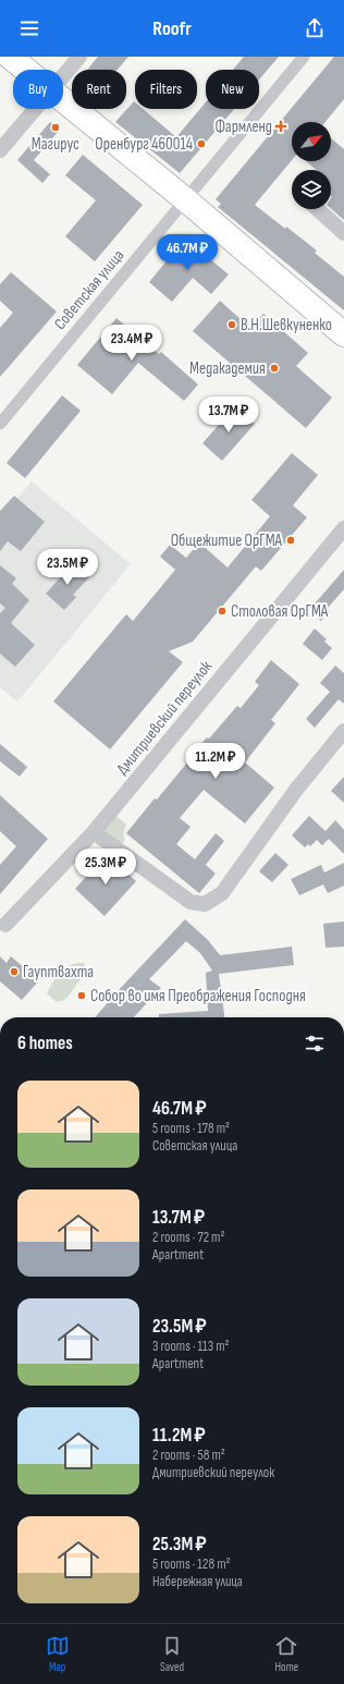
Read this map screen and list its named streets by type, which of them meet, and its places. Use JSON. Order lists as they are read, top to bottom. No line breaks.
{"streets":{"street":["Советская улица","Дмитриевский переулок"]},"places":{"health":["Фармленд"],"other":["Магирус","Оренбург 460014","В.Н.Шевкуненко","Медакадемия","Общежитие ОрГМА","Столовая ОрГМА","Гауптвахта","Собор во имя Преображения Господня"]},"north":"top right","page":{"header":"Roofr","chip":["Buy","Rent","Filters","New"],"price":["46.7M ₽","23.4M ₽","13.7M ₽","23.5M ₽","11.2M ₽","25.3M ₽"],"heading":"6 homes","list":[{"name":"46.7M ₽","note":"5 rooms · 178 m² · Советская улица"},{"name":"13.7M ₽","note":"2 rooms · 72 m² · Apartment"},{"name":"23.5M ₽","note":"3 rooms · 113 m² · Apartment"},{"name":"11.2M ₽","note":"2 rooms · 58 m² · Дмитриевский переулок"},{"name":"25.3M ₽","note":"5 rooms · 128 m² · Набережная улица"}],"tabs":["Map","Saved","Home"]}}
